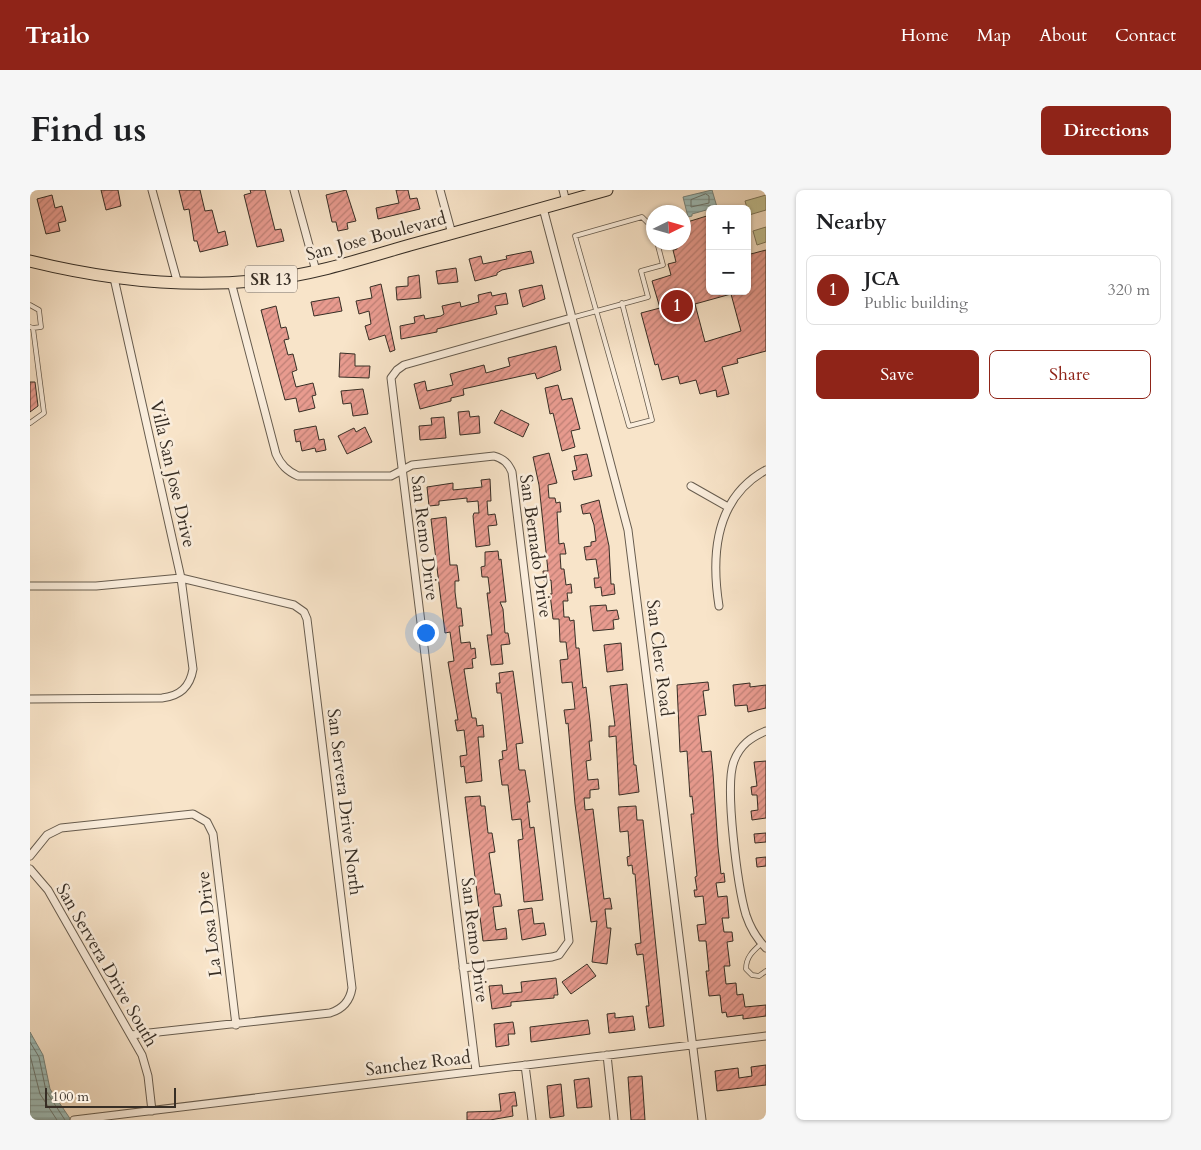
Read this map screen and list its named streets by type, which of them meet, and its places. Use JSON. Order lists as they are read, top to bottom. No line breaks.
{"streets":{"main road":["San Jose Boulevard","SR 13"],"street":["Villa San Jose Drive","San Remo Drive","San Bernado Drive","San Clerc Road","San Servera Drive North","La Losa Drive","San Servera Drive South","Sanchez Road"]},"crossings":[["San Jose Boulevard","Villa San Jose Drive"],["San Jose Boulevard","San Bernado Drive"],["San Jose Boulevard","San Clerc Road"],["Villa San Jose Drive","San Servera Drive North"],["San Remo Drive","San Bernado Drive"],["San Remo Drive","San Clerc Road"],["San Remo Drive","Sanchez Road"],["San Clerc Road","Sanchez Road"],["San Servera Drive North","La Losa Drive"],["San Servera Drive South","Sanchez Road"]],"scale_bar":"100 m","north":"right","page":{"header":"Trailo","nav":["Home","Map","About","Contact"],"title":"Find us","buttons":["Directions",["Save","Share"]],"heading":"Nearby","map_buttons":["+","−"],"list":[{"mark":"1","name":"JCA","note":"Public building","value":"320 m"}],"pins":"1","scale":"100 m"}}
